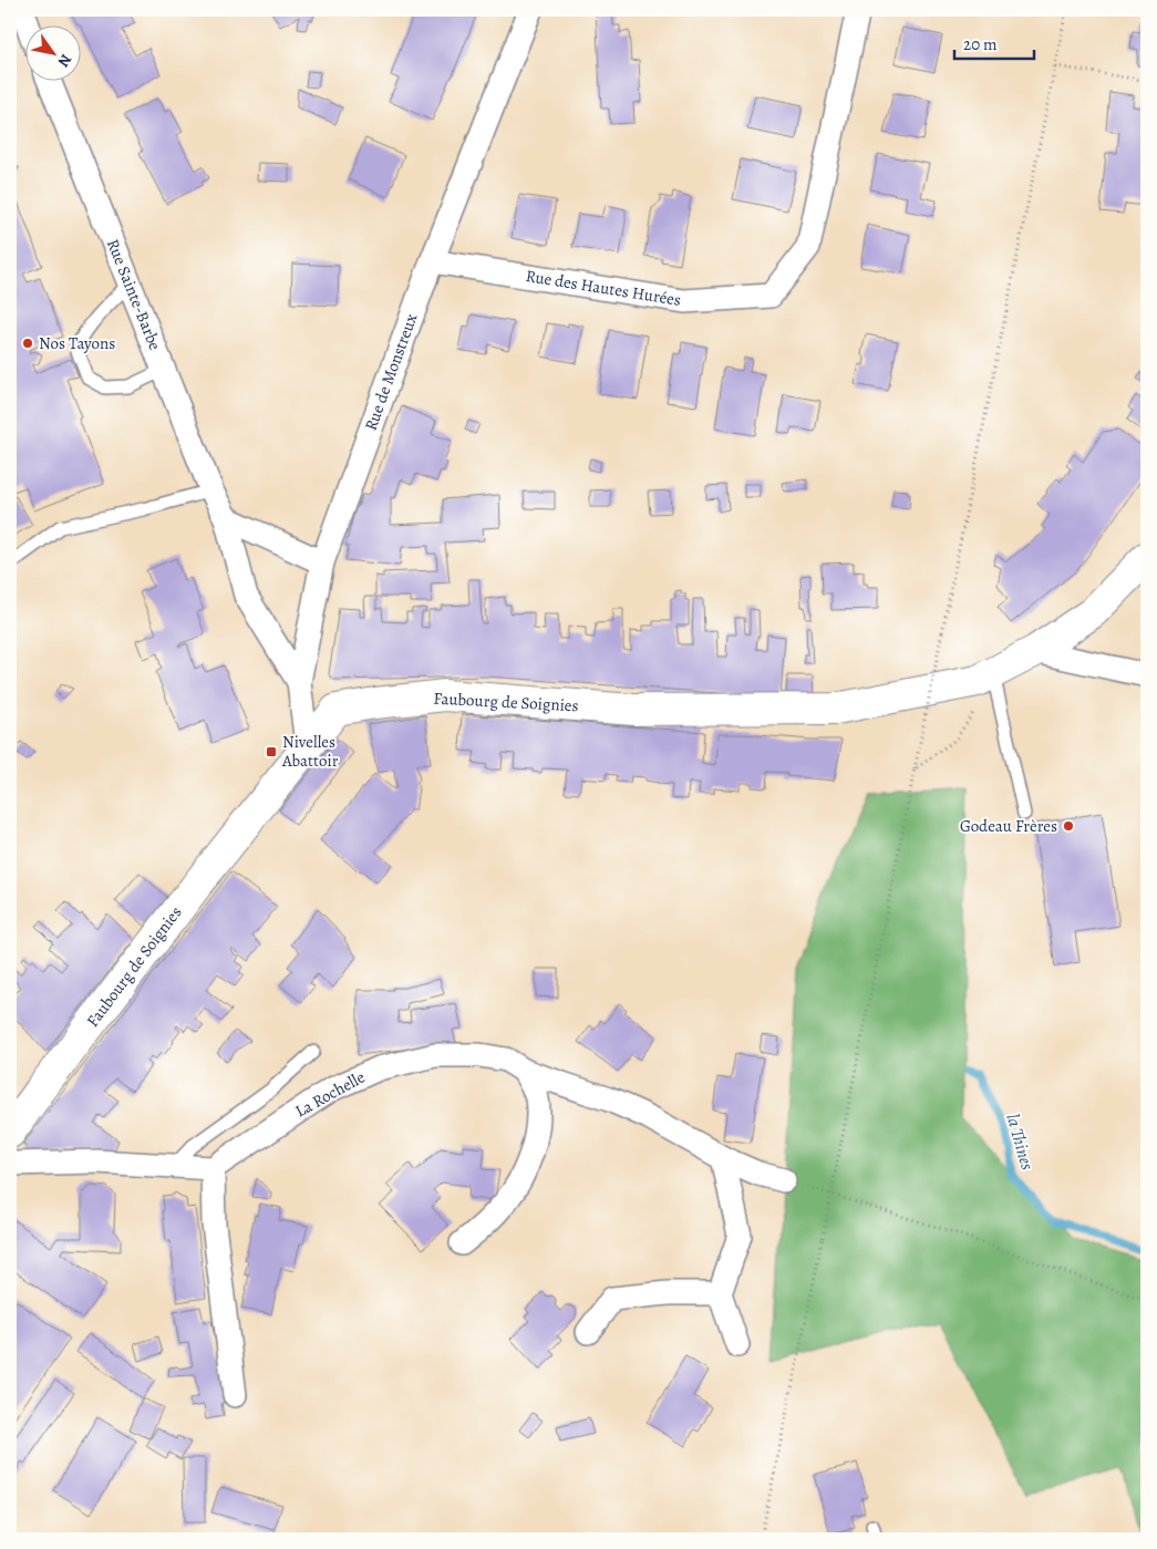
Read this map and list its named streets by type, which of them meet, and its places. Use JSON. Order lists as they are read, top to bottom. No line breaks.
{"streets":{"street":["Rue des Hautes Hurées","Rue Sainte-Barbe","Rue de Monstreux","Faubourg de Soignies","La Rochelle"]},"crossings":[["Rue des Hautes Hurées","Rue de Monstreux"],["Rue Sainte-Barbe","Rue de Monstreux"],["Rue de Monstreux","Faubourg de Soignies"]],"water":["la Thines"],"places":{"other":["Nos Tayons","Godeau Frères"],"transit":["Nivelles Abattoir"]},"scale_bar":"20 m","north":"bottom right"}
